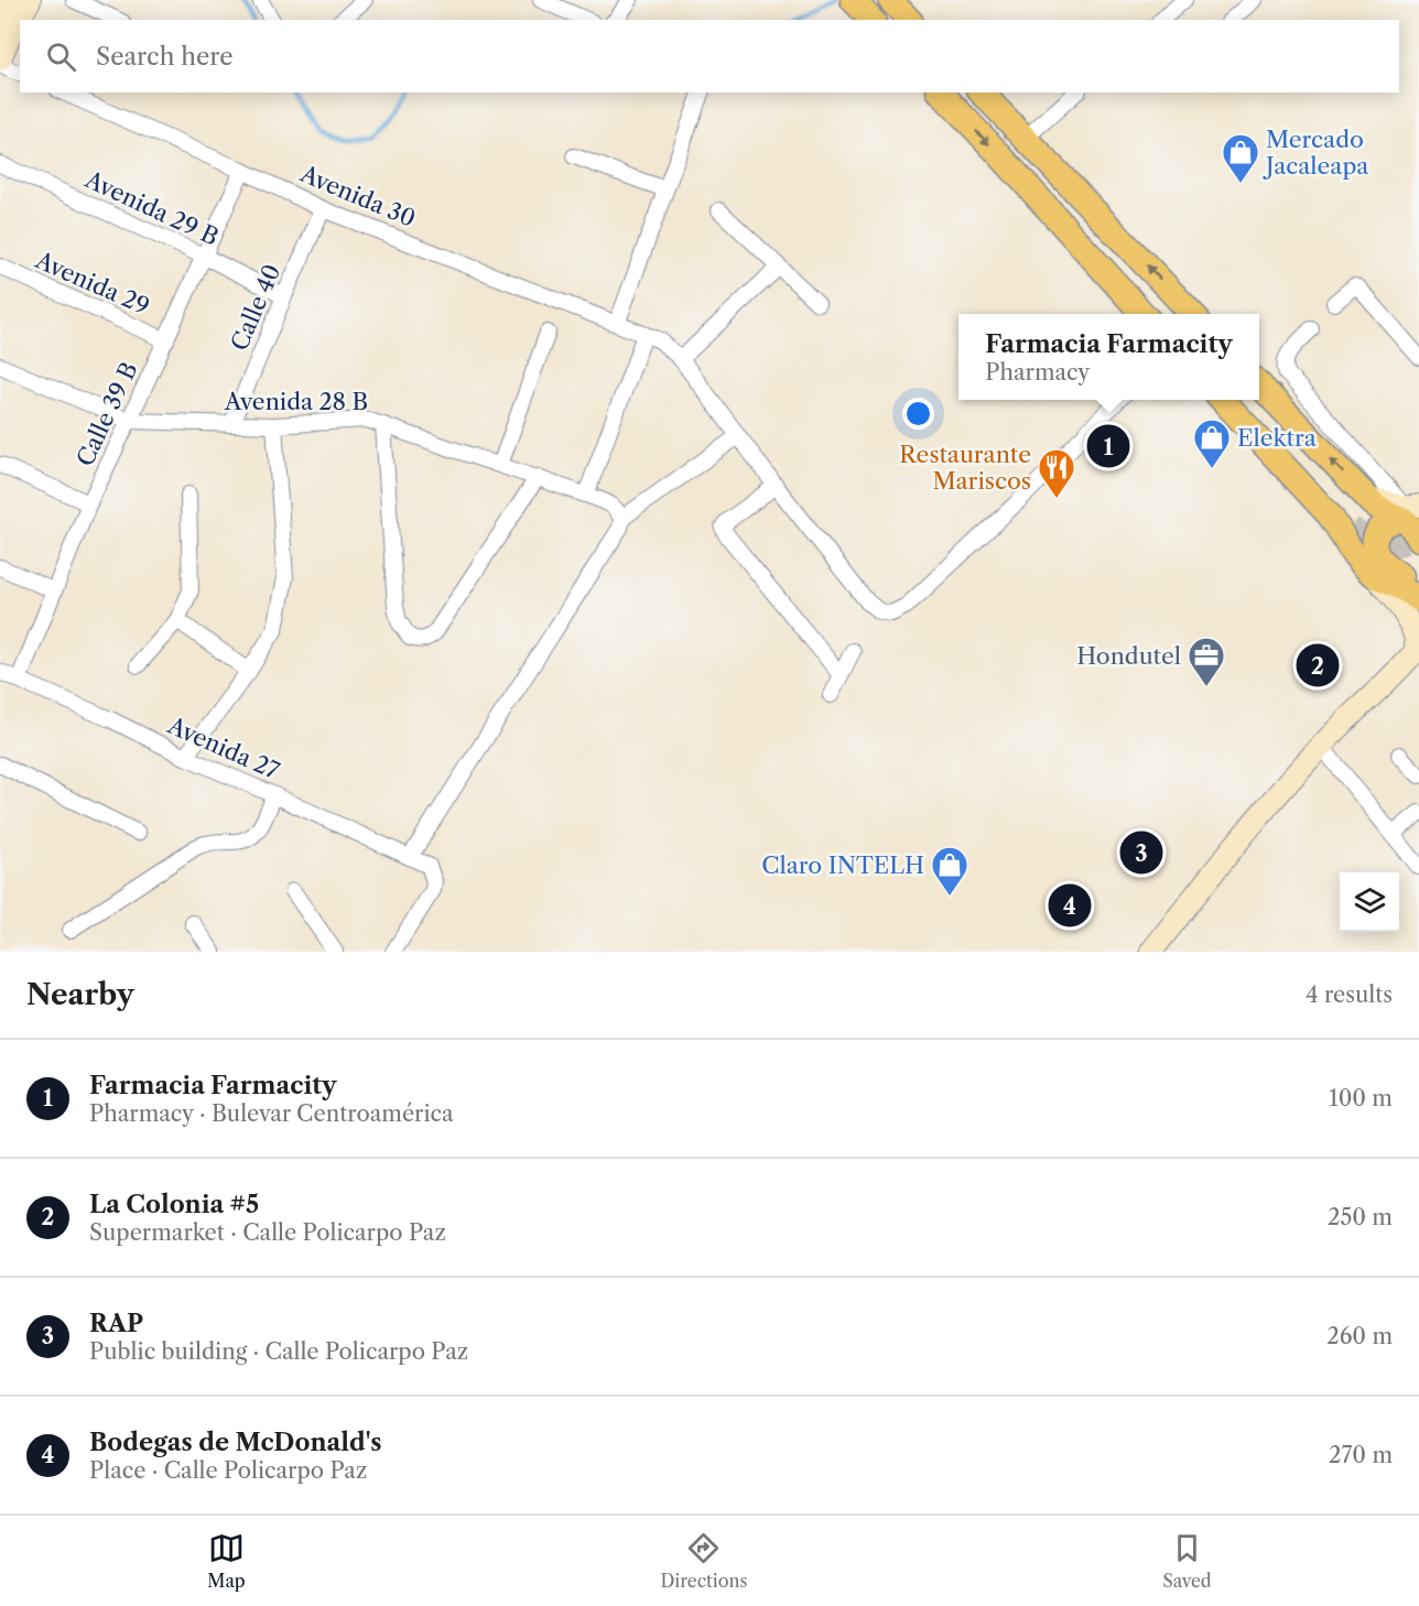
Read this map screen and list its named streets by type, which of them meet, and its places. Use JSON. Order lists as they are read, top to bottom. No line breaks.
{"streets":{"street":["Avenida 30","Avenida 29 B","Avenida 29","Calle 40","Avenida 28 B","Calle 39 B","Avenida 27"]},"crossings":[["Avenida 30","Calle 40"],["Avenida 30","Calle 39 B"],["Avenida 29 B","Calle 40"],["Avenida 29 B","Calle 39 B"],["Avenida 29","Calle 39 B"],["Calle 40","Avenida 28 B"],["Avenida 28 B","Calle 39 B"],["Calle 39 B","Avenida 27"]],"places":{"shop":["Mercado Jacaleapa","Elektra","Claro INTELH"],"restaurant":["Restaurante Mariscos"],"office":["Hondutel"]},"page":{"search":"Search here","popup":["Farmacia Farmacity","Pharmacy"],"pins":["1","2","3","4"],"heading":["Nearby","4 results"],"list":[{"mark":"1","name":"Farmacia Farmacity","note":"Pharmacy · Bulevar Centroamérica","value":"100 m"},{"mark":"2","name":"La Colonia #5","note":"Supermarket · Calle Policarpo Paz","value":"250 m"},{"mark":"3","name":"RAP","note":"Public building · Calle Policarpo Paz","value":"260 m"},{"mark":"4","name":"Bodegas de McDonald's","note":"Place · Calle Policarpo Paz","value":"270 m"}],"nav":["Map","Directions","Saved"]}}
